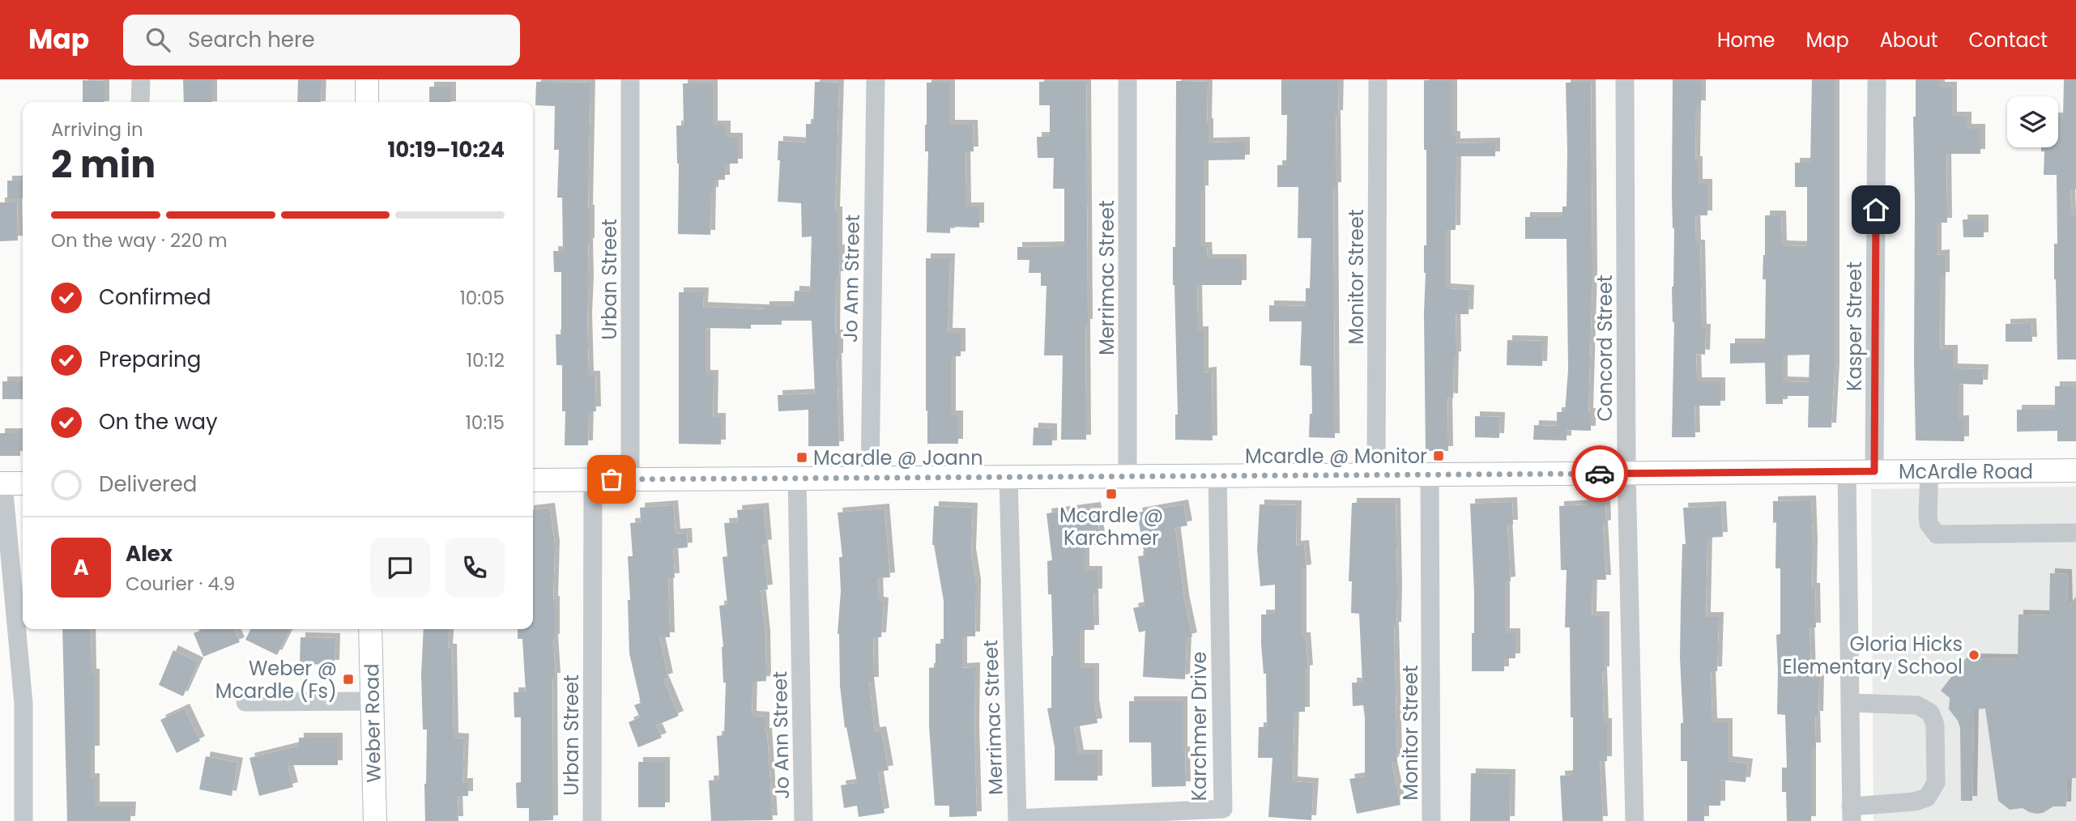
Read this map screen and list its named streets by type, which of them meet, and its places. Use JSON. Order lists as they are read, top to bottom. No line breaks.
{"streets":{"main road":["McArdle Road","Weber Road"],"street":["Monitor Street","Merrimac Street","Jo Ann Street","Urban Street","Kasper Street","Concord Street","Karchmer Drive"]},"crossings":[["Monitor Street","McArdle Road"],["Merrimac Street","McArdle Road"],["Merrimac Street","Karchmer Drive"],["Jo Ann Street","McArdle Road"],["Urban Street","McArdle Road"],["Kasper Street","McArdle Road"],["Concord Street","McArdle Road"],["McArdle Road","Karchmer Drive"]],"places":{"transit":["Mcardle @ Monitor","Mcardle @ Joann","Mcardle @ Karchmer","Weber @ Mcardle (Fs)"],"other":["Gloria Hicks Elementary School"]},"page":{"header":"Map","search":"Search here","nav":["Home","Map","About","Contact"],"heading":["2 min","Arriving in","10:19–10:24"],"panel":["Alex","Courier · 4.9"],"bar":"On the way · 220 m","list":[["Confirmed","10:05"],["Preparing","10:12"],["On the way","10:15"],"Delivered"],"round":"A"}}
